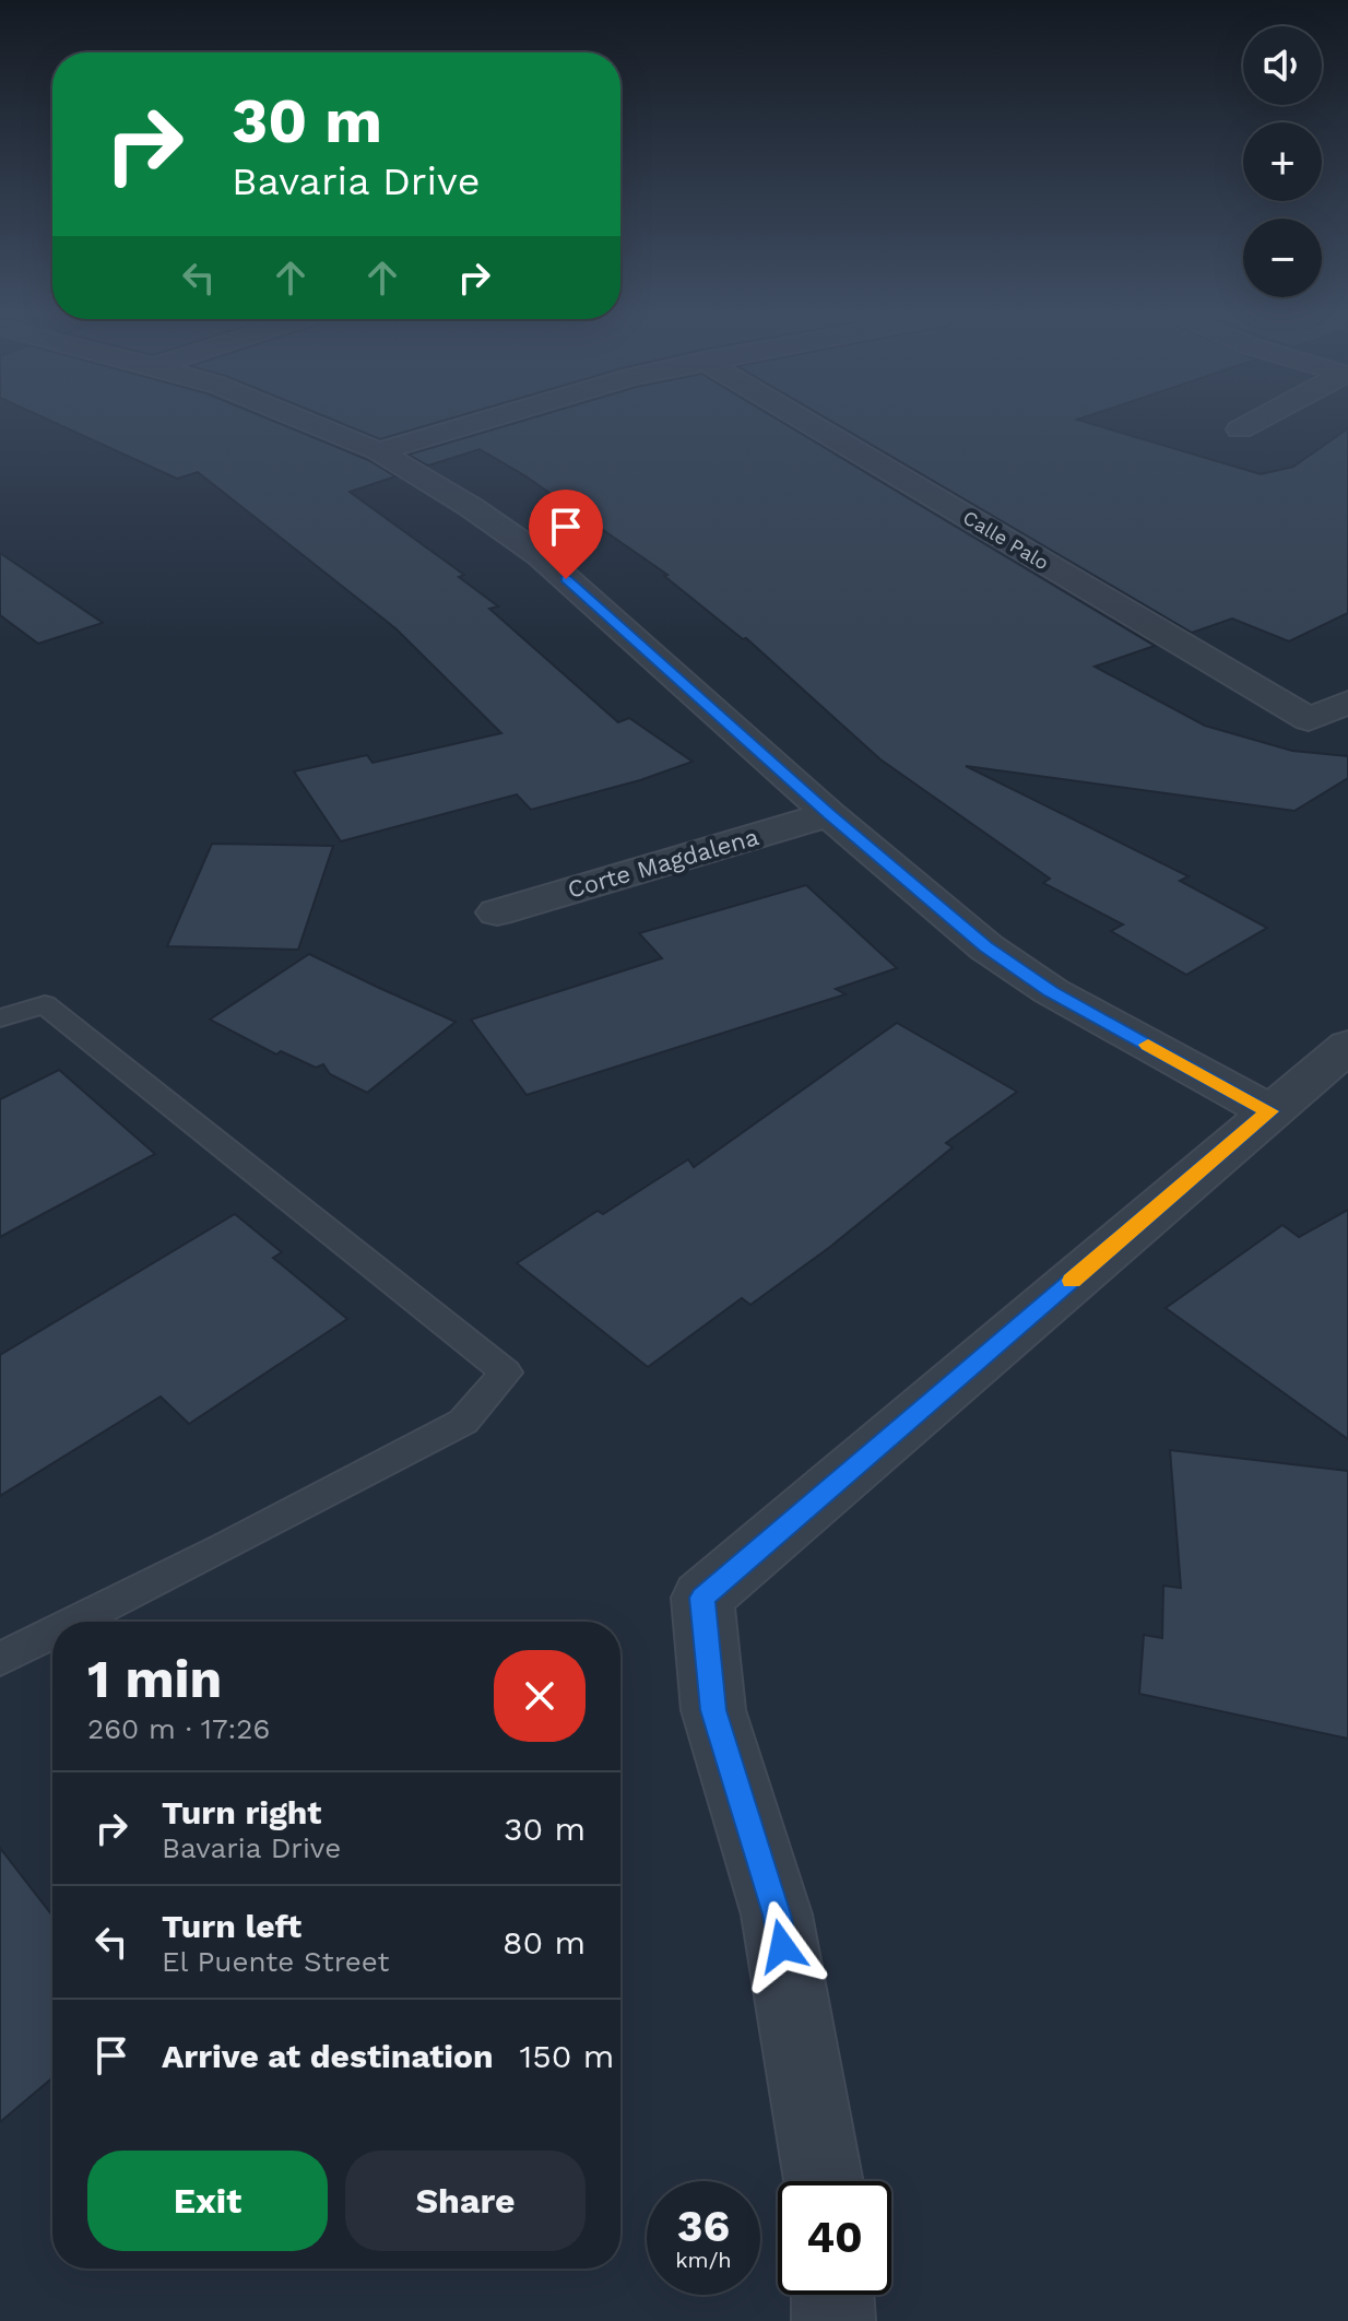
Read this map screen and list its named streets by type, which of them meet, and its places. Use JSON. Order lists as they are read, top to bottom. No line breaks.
{"streets":{"street":["Calle Palo","Corte Magdalena"]},"page":{"map_buttons":["+","−"],"turn":["30 m","Bavaria Drive"],"heading":["1 min","260 m · 17:26"],"list":[{"name":"Turn right","note":"Bavaria Drive","value":"30 m"},{"name":"Turn left","note":"El Puente Street","value":"80 m"},{"name":"Arrive at destination","value":"150 m"}],"buttons":["Exit","Share"],"speed":"36 km/h","limit":"40"}}
